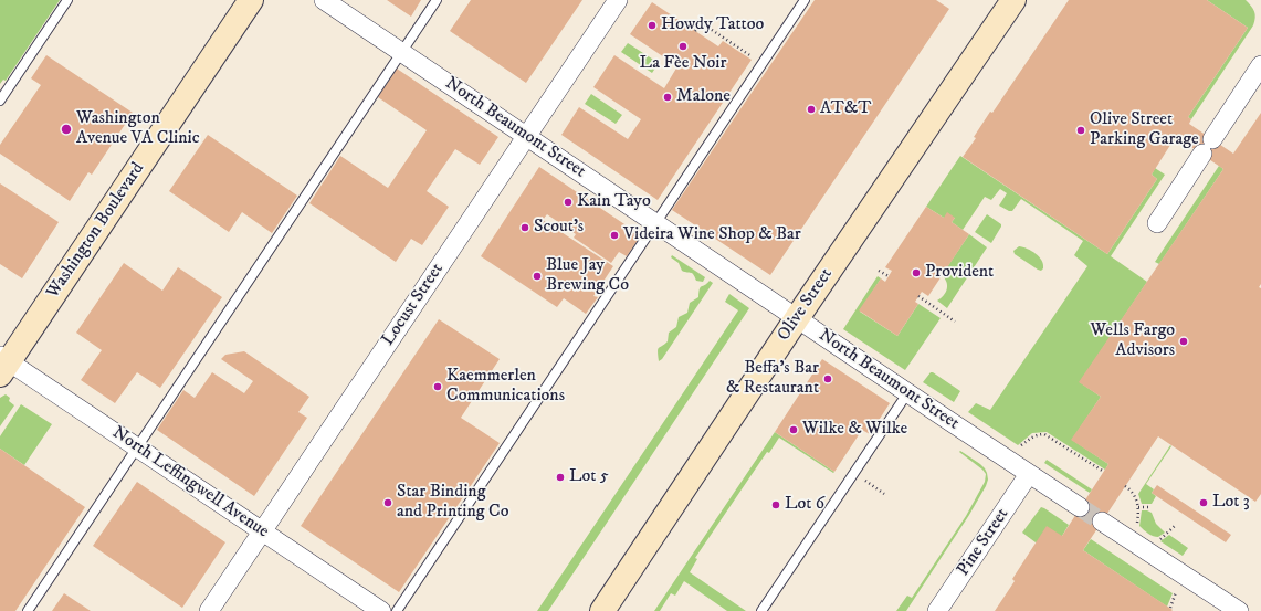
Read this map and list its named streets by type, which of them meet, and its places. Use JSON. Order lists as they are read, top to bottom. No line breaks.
{"streets":{"main road":["Washington Boulevard","Olive Street"],"street":["North Beaumont Street","Locust Street","North Leffingwell Avenue","Pine Street"]},"crossings":[["North Beaumont Street","Locust Street"],["North Beaumont Street","Olive Street"],["North Beaumont Street","Pine Street"],["Washington Boulevard","North Leffingwell Avenue"],["Locust Street","North Leffingwell Avenue"]],"places":["Howdy Tattoo","La Fèe Noir","Malone","AT&T","Washington Avenue VA Clinic","Olive Street Parking Garage","Kain Tayo","Scout's","Videira Wine Shop & Bar","Provident","Blue Jay Brewing Co","Wells Fargo Advisors","Beffa's Bar & Restaurant","Kaemmerlen Communications","Wilke & Wilke","Lot 5","Star Binding and Printing Co","Lot 3","Lot 6"]}
